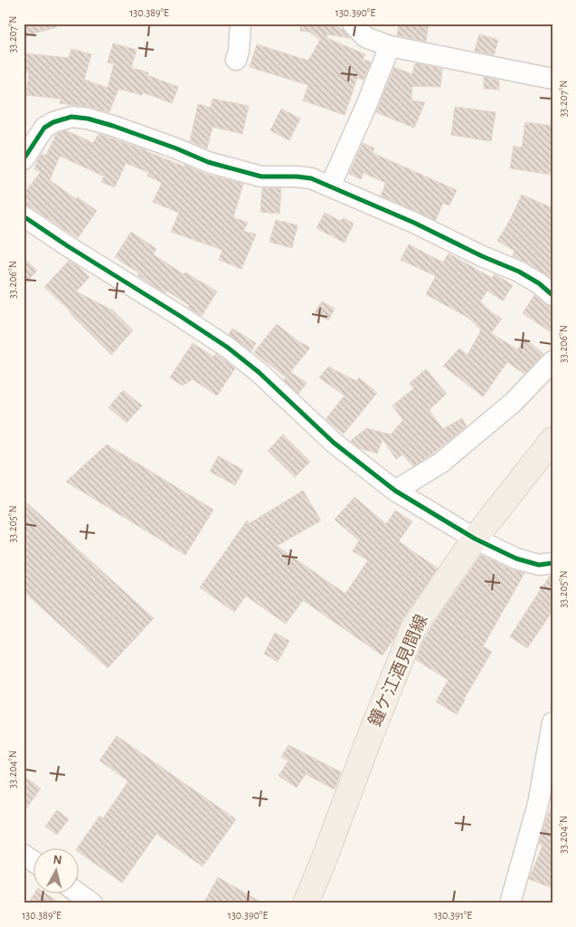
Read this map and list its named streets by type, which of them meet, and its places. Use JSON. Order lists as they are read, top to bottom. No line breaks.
{"streets":{"main road":["鐘ケ江酒見間線"]},"north":"top","coordinates":["130.389°E","130.390°E","33.207°N","33.206°N","33.205°N","33.204°N","130.391°E"]}
